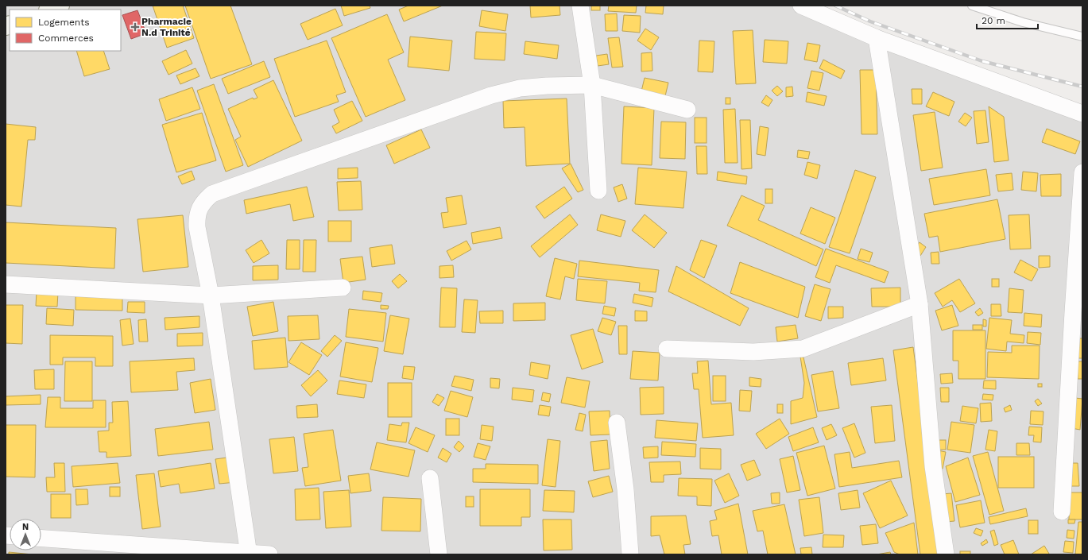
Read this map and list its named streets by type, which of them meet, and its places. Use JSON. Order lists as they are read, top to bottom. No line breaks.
{"places":{"health":["Pharmacie N.d Trinité"]},"legend":["Logements","Commerces"],"scale_bar":"20 m","north":"top"}
